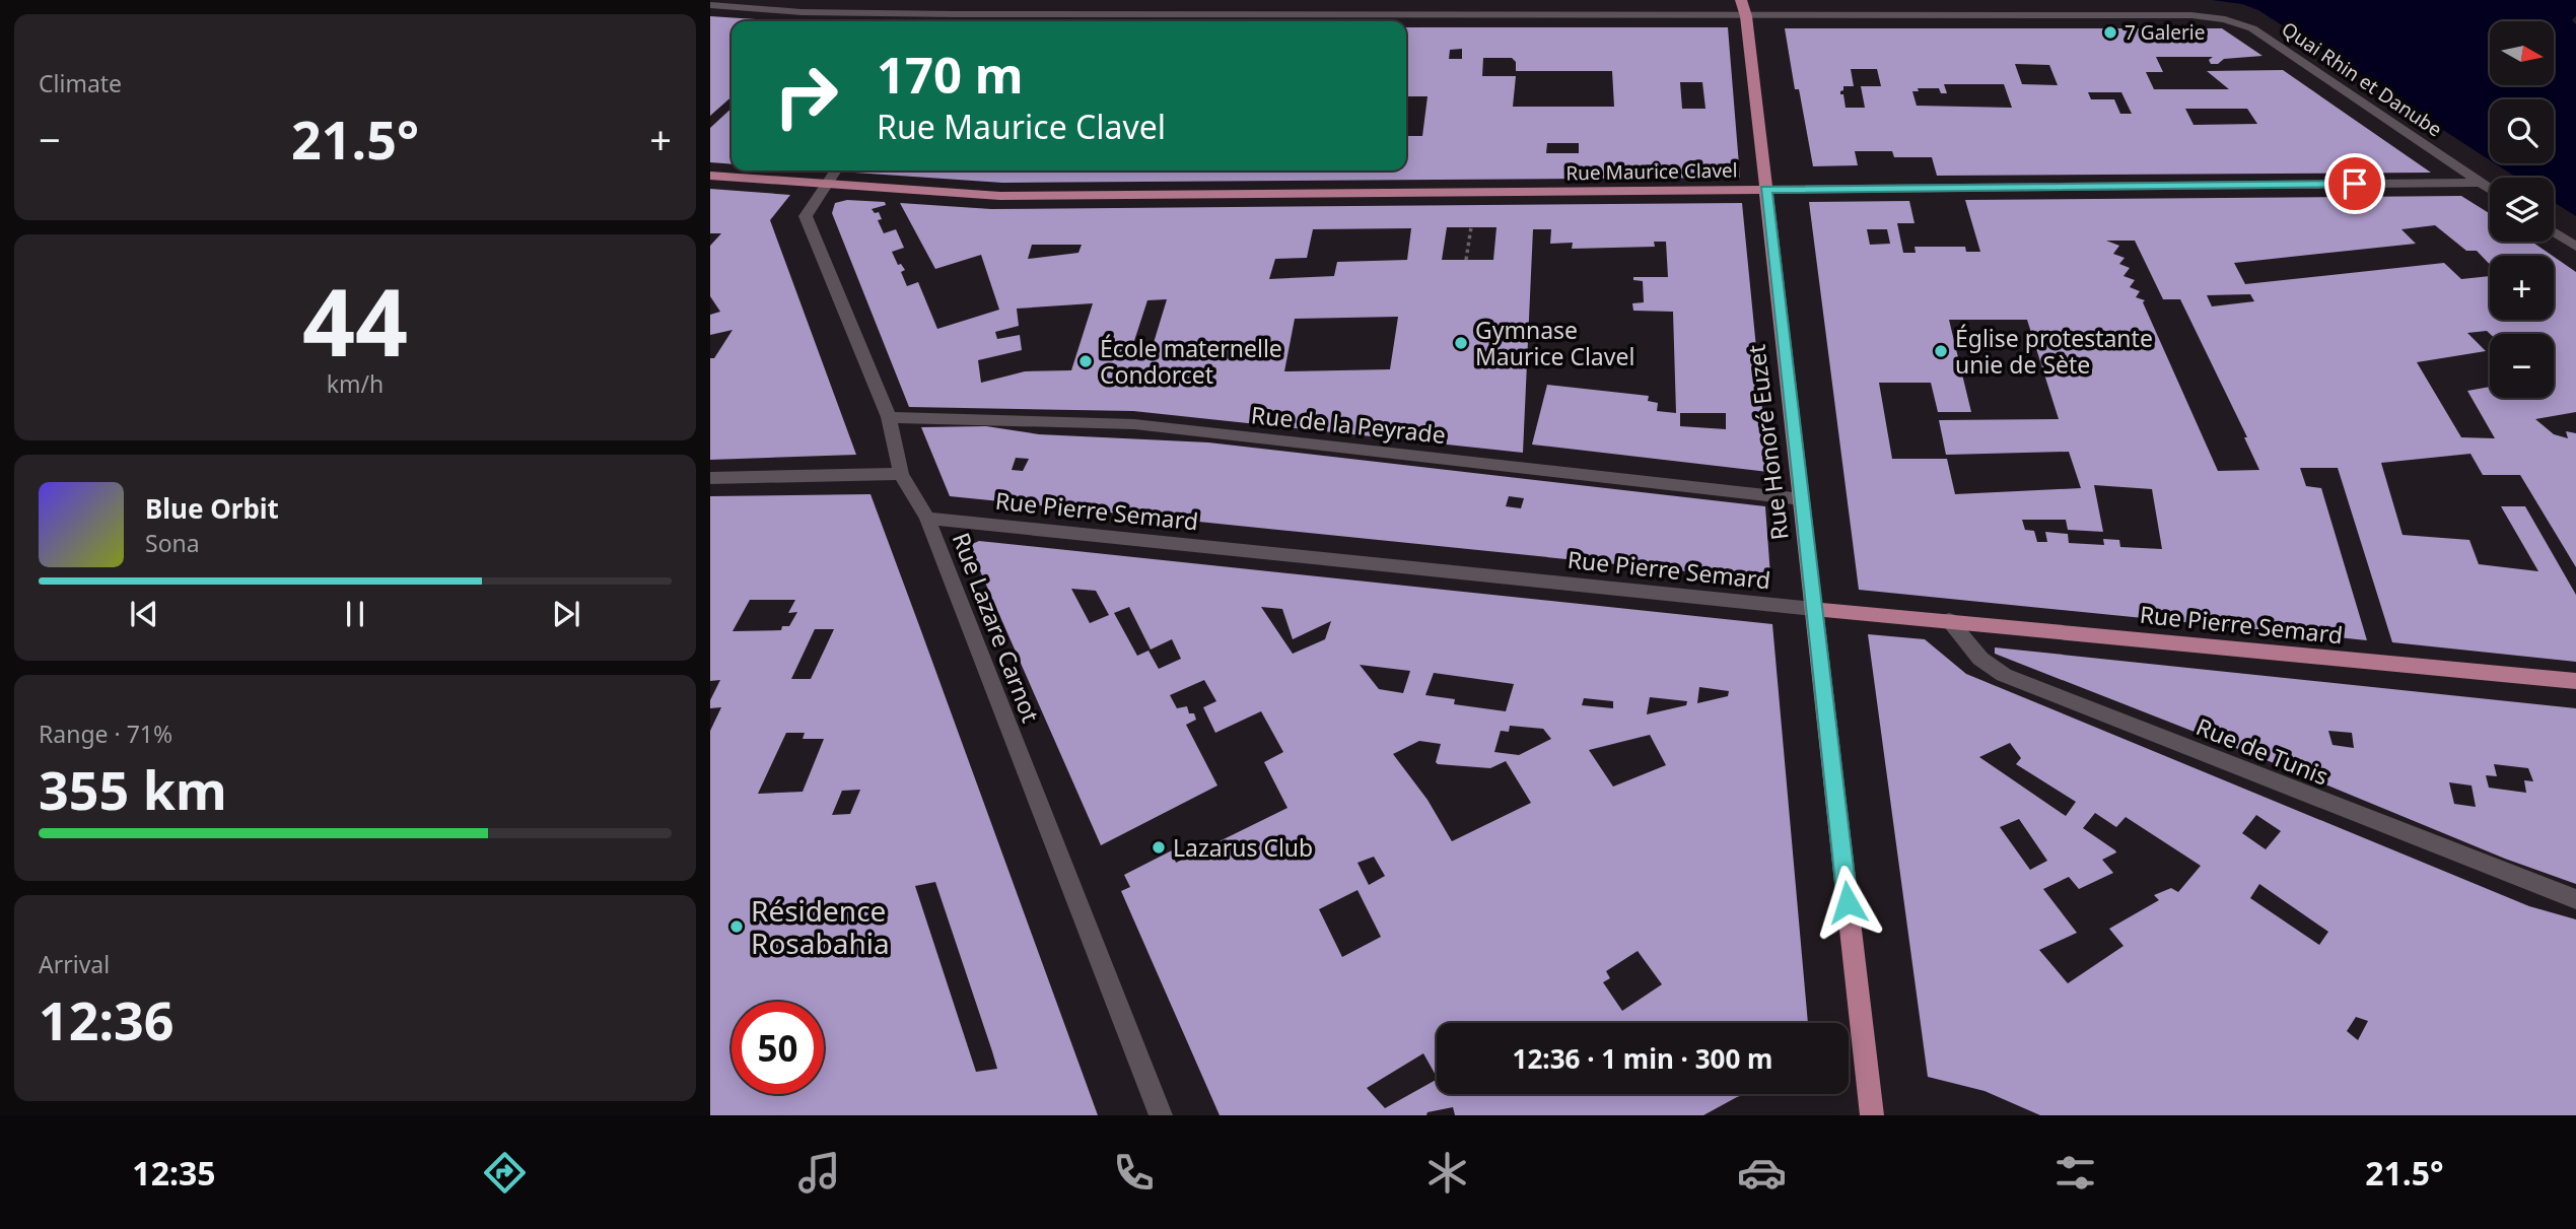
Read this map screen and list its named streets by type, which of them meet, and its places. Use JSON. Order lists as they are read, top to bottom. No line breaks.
{"streets":{"main road":["Rue Maurice Clavel","Rue Honoré Euzet","Rue Pierre Semard"],"street":["Quai Rhin et Danube","Rue de la Peyrade","Rue Lazare Carnot","Rue de Tunis"]},"crossings":[["Quai Rhin et Danube","Rue Maurice Clavel"],["Quai Rhin et Danube","Rue Honoré Euzet"],["Rue Maurice Clavel","Rue Honoré Euzet"],["Rue Maurice Clavel","Rue Lazare Carnot"],["Rue de la Peyrade","Rue Honoré Euzet"],["Rue de la Peyrade","Rue Lazare Carnot"],["Rue Honoré Euzet","Rue Pierre Semard"],["Rue Pierre Semard","Rue Lazare Carnot"],["Rue Pierre Semard","Rue de Tunis"]],"places":["7 Galerie","Gymnase Maurice Clavel","Église protestante unie de Sète","École maternelle Condorcet","Lazarus Club","Résidence Rosabahia"],"north":"right","page":{"tile":["Climate",["44","km/h"],["Range · 71%","355 km"],["Arrival","12:36"]],"map_buttons":["+","−"],"turn":["170 m","Rue Maurice Clavel"],"heat":["−","21.5°","+"],"song":["Blue Orbit","Sona"],"limit":"50","trip":"12:36 · 1 min · 300 m","tabs":["12:35","21.5°"]}}
